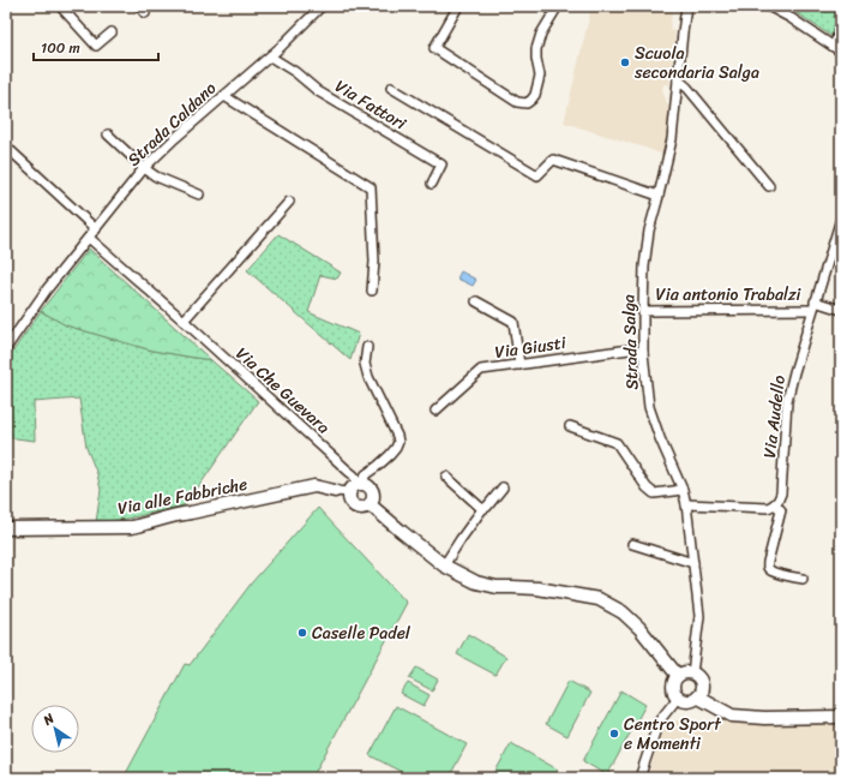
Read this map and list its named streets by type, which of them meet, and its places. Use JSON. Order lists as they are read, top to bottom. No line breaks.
{"streets":{"street":["Via Fattori","Strada Caldano","Via antonio Trabalzi","Strada Salga","Via Giusti","Via Che Guevara","Via Audello","Via alle Fabbriche"]},"crossings":[["Via Fattori","Strada Caldano"],["Strada Caldano","Via Che Guevara"],["Via antonio Trabalzi","Strada Salga"],["Via antonio Trabalzi","Via Audello"],["Strada Salga","Via Giusti"]],"places":["Scuola secondaria Salga","Caselle Padel","Centro Sport e Momenti"],"scale_bar":"100 m","north":"top left"}
